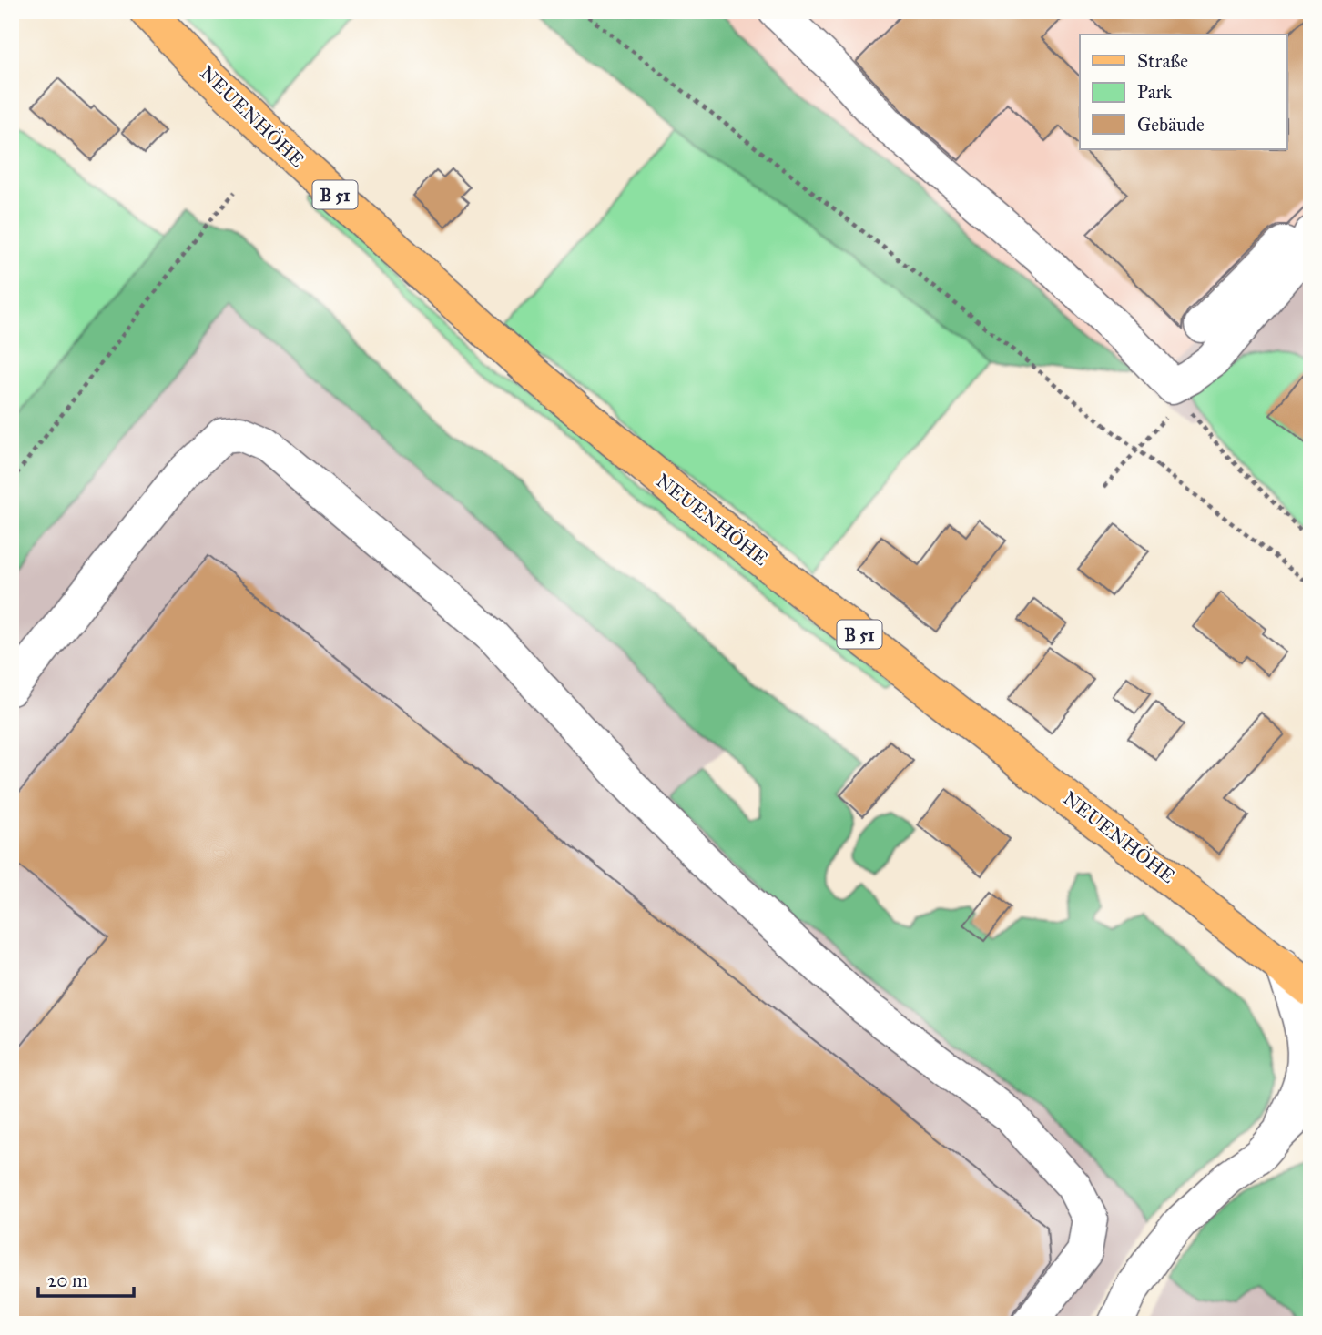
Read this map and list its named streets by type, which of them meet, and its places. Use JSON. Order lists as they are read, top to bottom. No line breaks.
{"streets":{"main road":["NEUENHÖHE","B 51"]},"legend":["Straße","Park","Gebäude"],"scale_bar":"20 m"}
